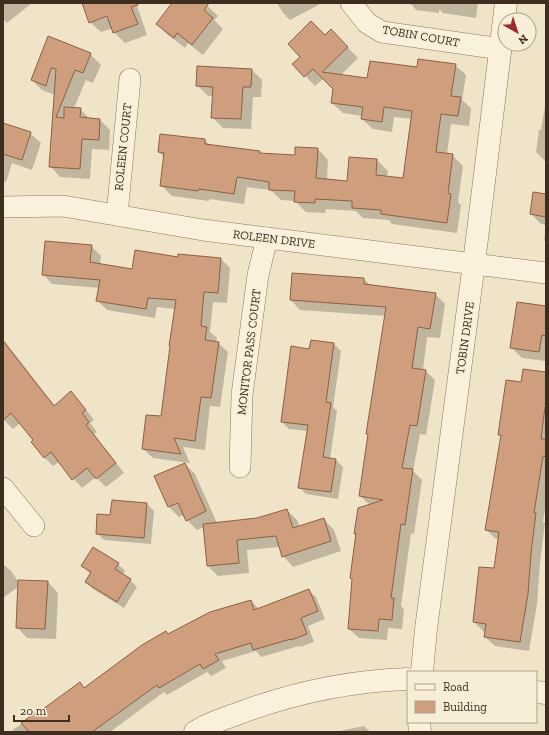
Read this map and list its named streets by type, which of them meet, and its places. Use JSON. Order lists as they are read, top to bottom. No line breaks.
{"streets":{"street":["TOBIN COURT","ROLEEN COURT","ROLEEN DRIVE","TOBIN DRIVE","MONITOR PASS COURT"]},"crossings":[["ROLEEN COURT","ROLEEN DRIVE"],["ROLEEN DRIVE","TOBIN DRIVE"],["ROLEEN DRIVE","MONITOR PASS COURT"]],"legend":["Road","Building"],"scale_bar":"20 m","north":"bottom right"}
